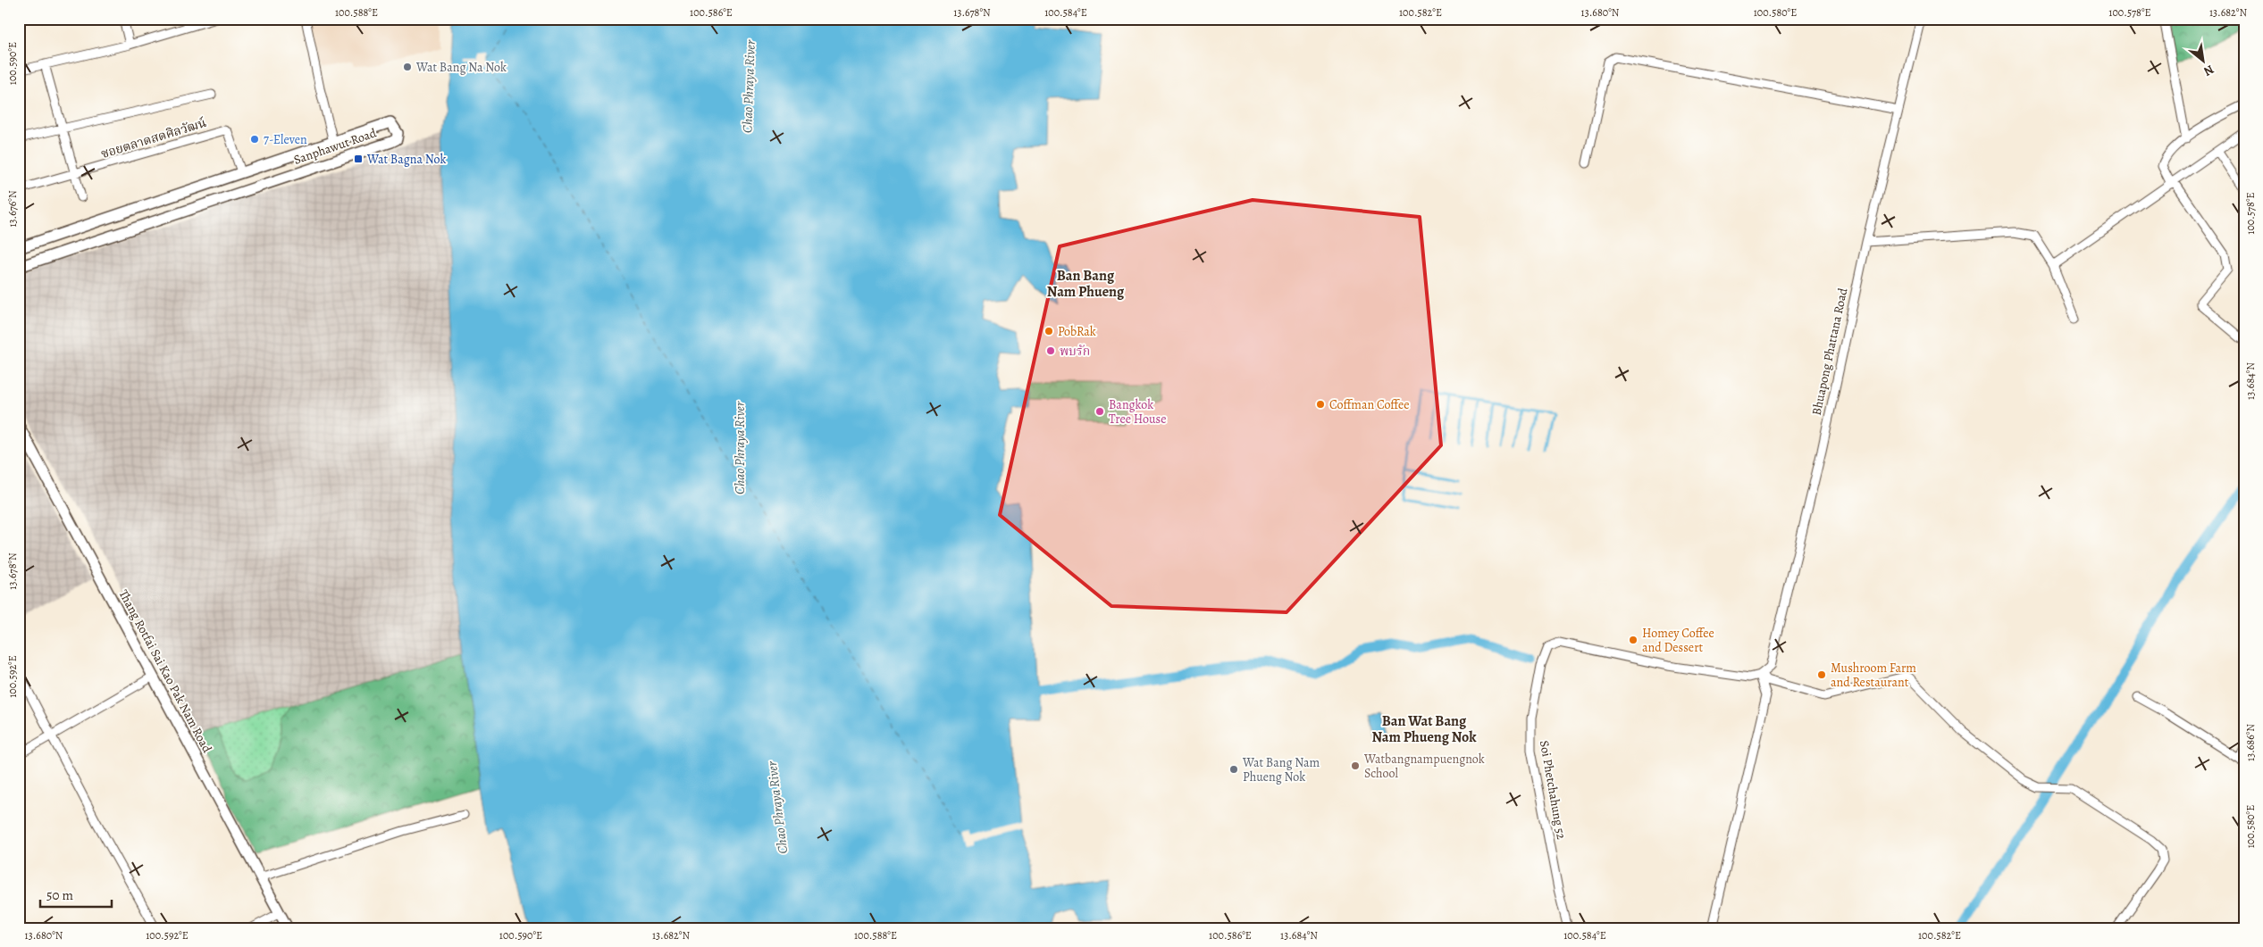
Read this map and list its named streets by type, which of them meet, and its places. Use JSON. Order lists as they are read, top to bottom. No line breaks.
{"streets":{"street":["ซอยตลาดสดศิลวัฒน์","Sanphawut Road","Bhuapong Phattana Road","Thang Rotfai Sai Kao Pak Nam Road","Soi Phetchahung 52"]},"crossings":[["ซอยตลาดสดศิลวัฒน์","Sanphawut Road"],["Bhuapong Phattana Road","Soi Phetchahung 52"]],"districts":["Ban Bang Nam Phueng","Ban Wat Bang Nam Phueng Nok"],"water":["Chao Phraya River"],"places":{"other":["Wat Bang Na Nok","7-Eleven","PobRak","พบรัก","Coffman Coffee","Bangkok Tree House","Homey Coffee and Dessert","Mushroom Farm and Restaurant","Watbangnampuengnok School","Wat Bang Nam Phueng Nok"],"transit":["Wat Bagna Nok"]},"scale_bar":"50 m","north":"bottom right","coordinates":["100.588°E","100.586°E","13.678°N","100.584°E","100.582°E","13.680°N","100.580°E","100.578°E","13.682°N","100.590°E","13.676°N","13.684°N","100.592°E","13.686°N"]}
